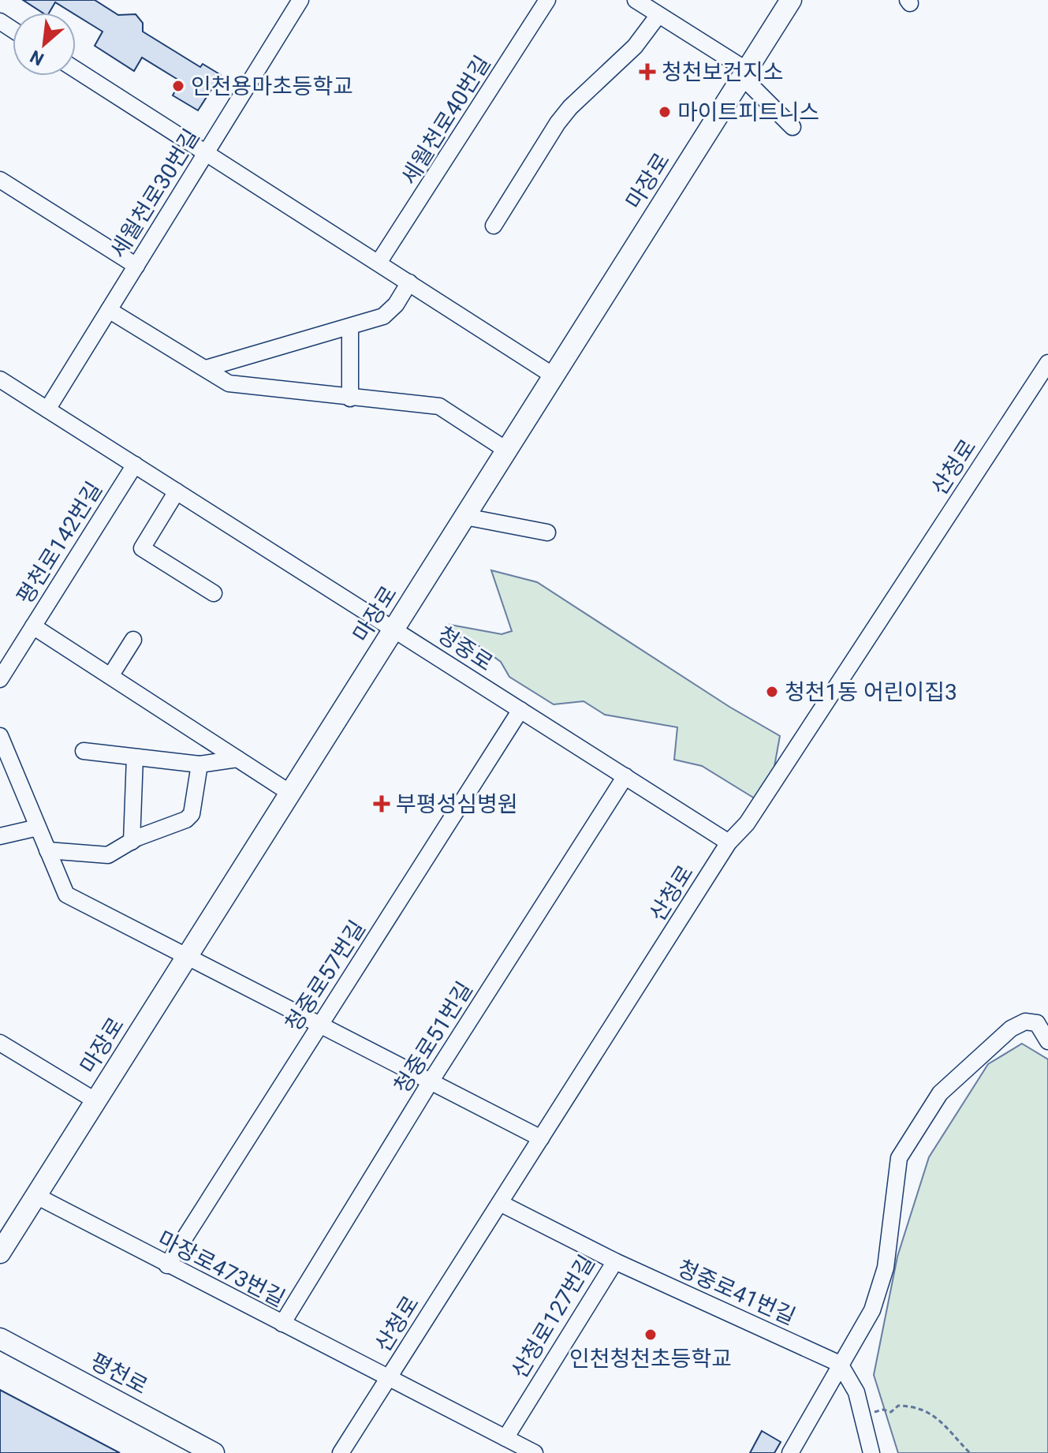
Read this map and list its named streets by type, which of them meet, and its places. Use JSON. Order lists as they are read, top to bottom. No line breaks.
{"streets":{"main road":["마장로","평천로"],"street":["세월천로40번길","세월천로30번길","산청로","평천로142번길","청중로","청중로57번길","청중로51번길","마장로473번길","청중로41번길","산청로127번길"]},"crossings":[["마장로","청중로"],["마장로","마장로473번길"],["세월천로30번길","청중로"],["산청로","청중로"],["산청로","마장로473번길"],["산청로","산청로127번길"],["평천로142번길","청중로"],["청중로","청중로57번길"],["청중로","청중로51번길"],["청중로57번길","마장로473번길"],["청중로51번길","마장로473번길"],["청중로41번길","산청로127번길"]],"places":{"health":["청천보건지소","부평성심병원"],"other":["인천용마초등학교","마이트피트니스","청천1동 어린이집3","인천청천초등학교"]},"north":"bottom left"}
